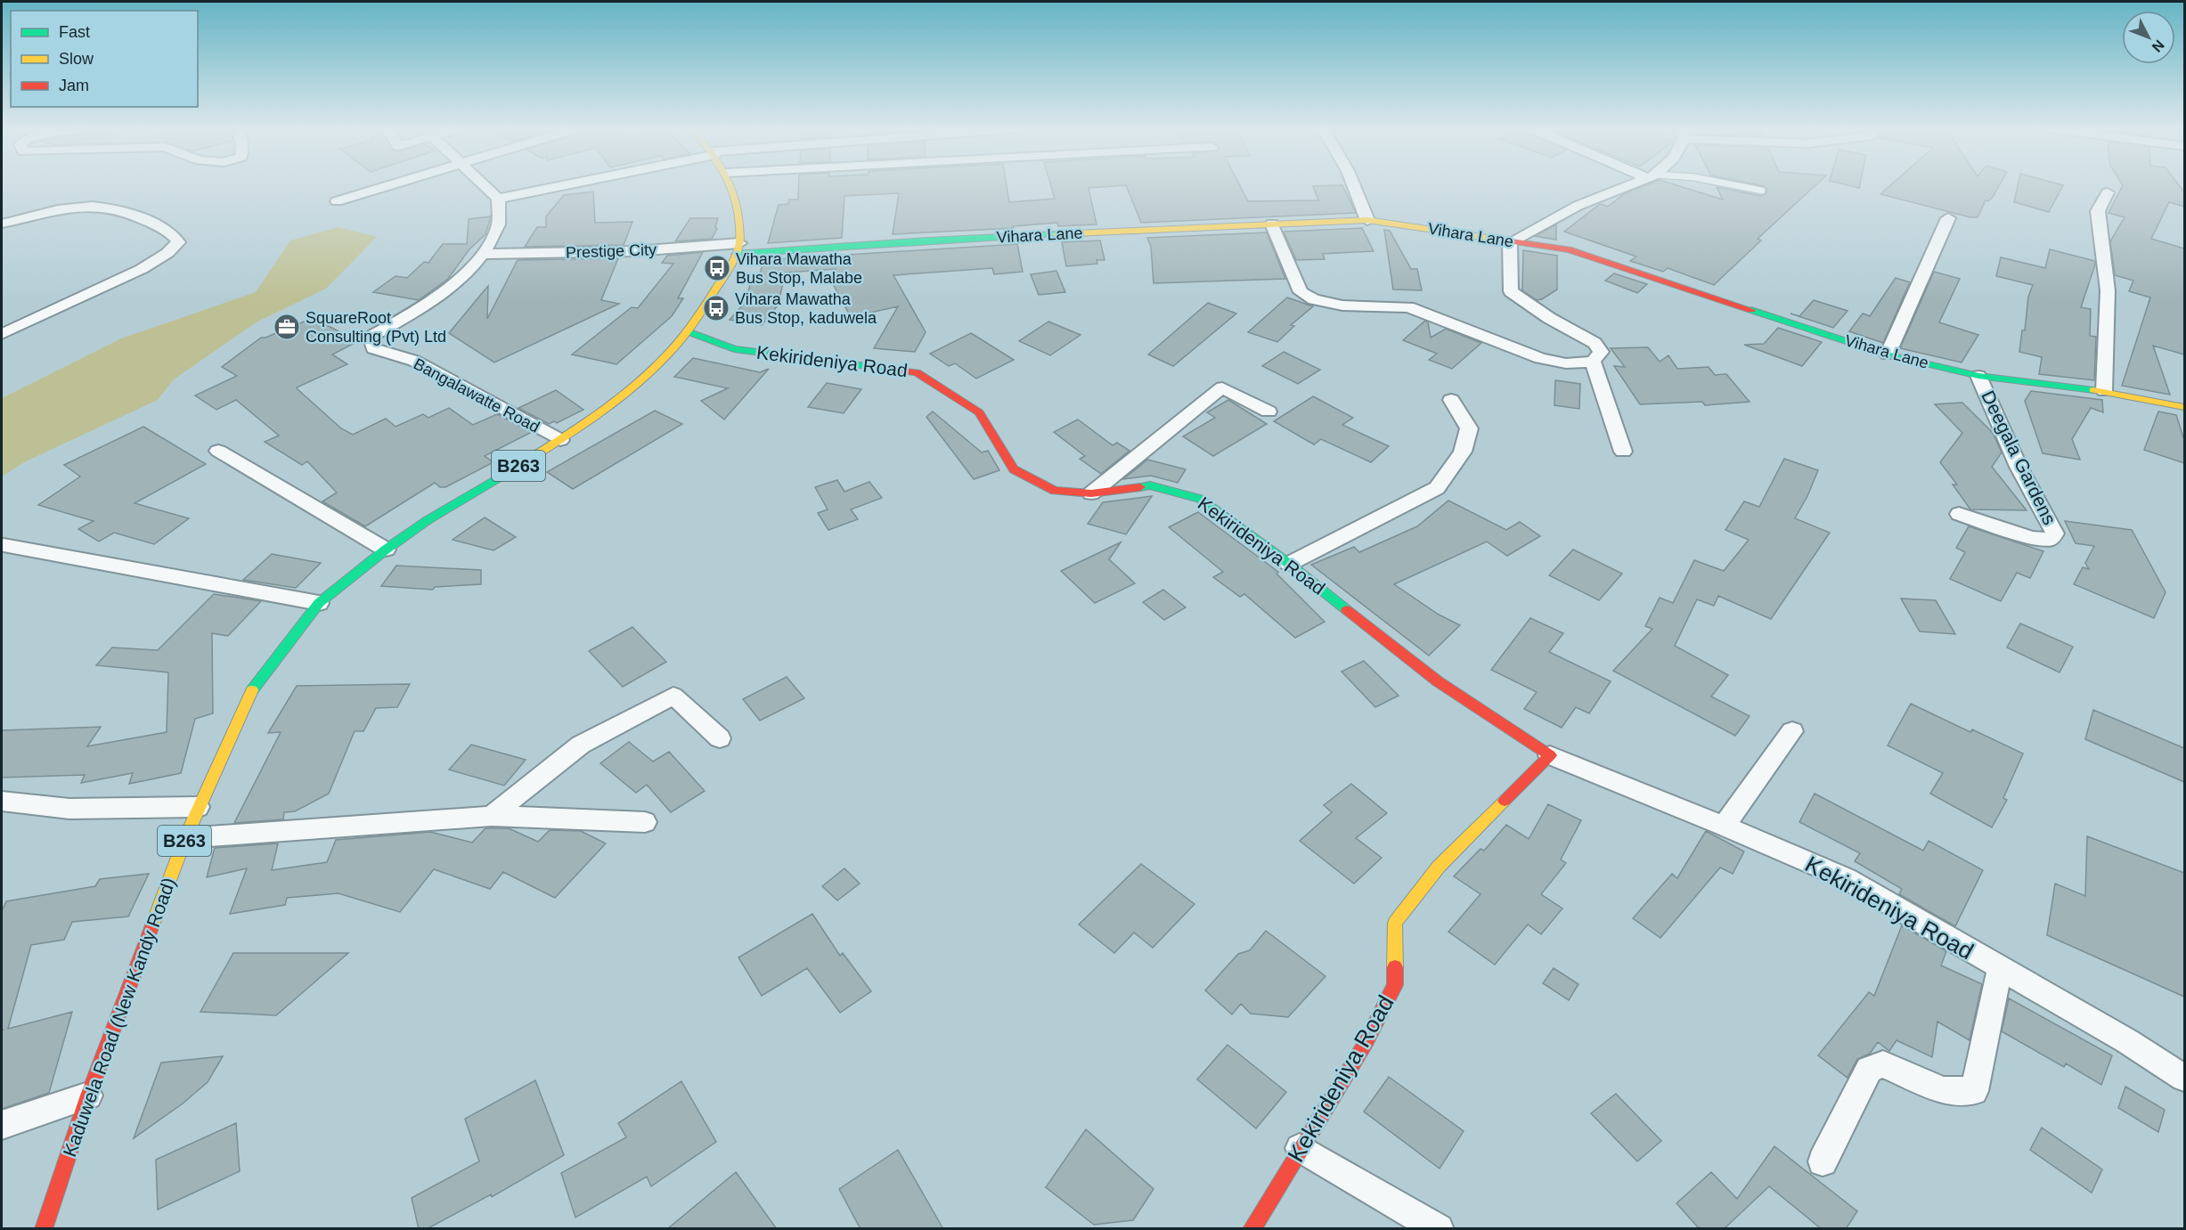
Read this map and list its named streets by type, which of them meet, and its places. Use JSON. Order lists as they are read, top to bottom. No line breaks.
{"streets":{"street":["Vihara Lane","Prestige City","Kekirideniya Road","Bangalawatte Road","Deegala Gardens","B263","Kaduwela Road (New Kandy Road)"]},"crossings":[["Vihara Lane","Prestige City"],["Vihara Lane","Deegala Gardens"],["Vihara Lane","Kaduwela Road (New Kandy Road)"],["Prestige City","Bangalawatte Road"],["Prestige City","Kaduwela Road (New Kandy Road)"],["Kekirideniya Road","Kaduwela Road (New Kandy Road)"],["Bangalawatte Road","Kaduwela Road (New Kandy Road)"]],"places":{"bus stop":["Vihara Mawatha Bus Stop, Malabe","Vihara Mawatha Bus Stop, kaduwela"],"office":["SquareRoot Consulting (Pvt) Ltd"]},"legend":["Fast","Slow","Jam"],"north":"bottom right"}
